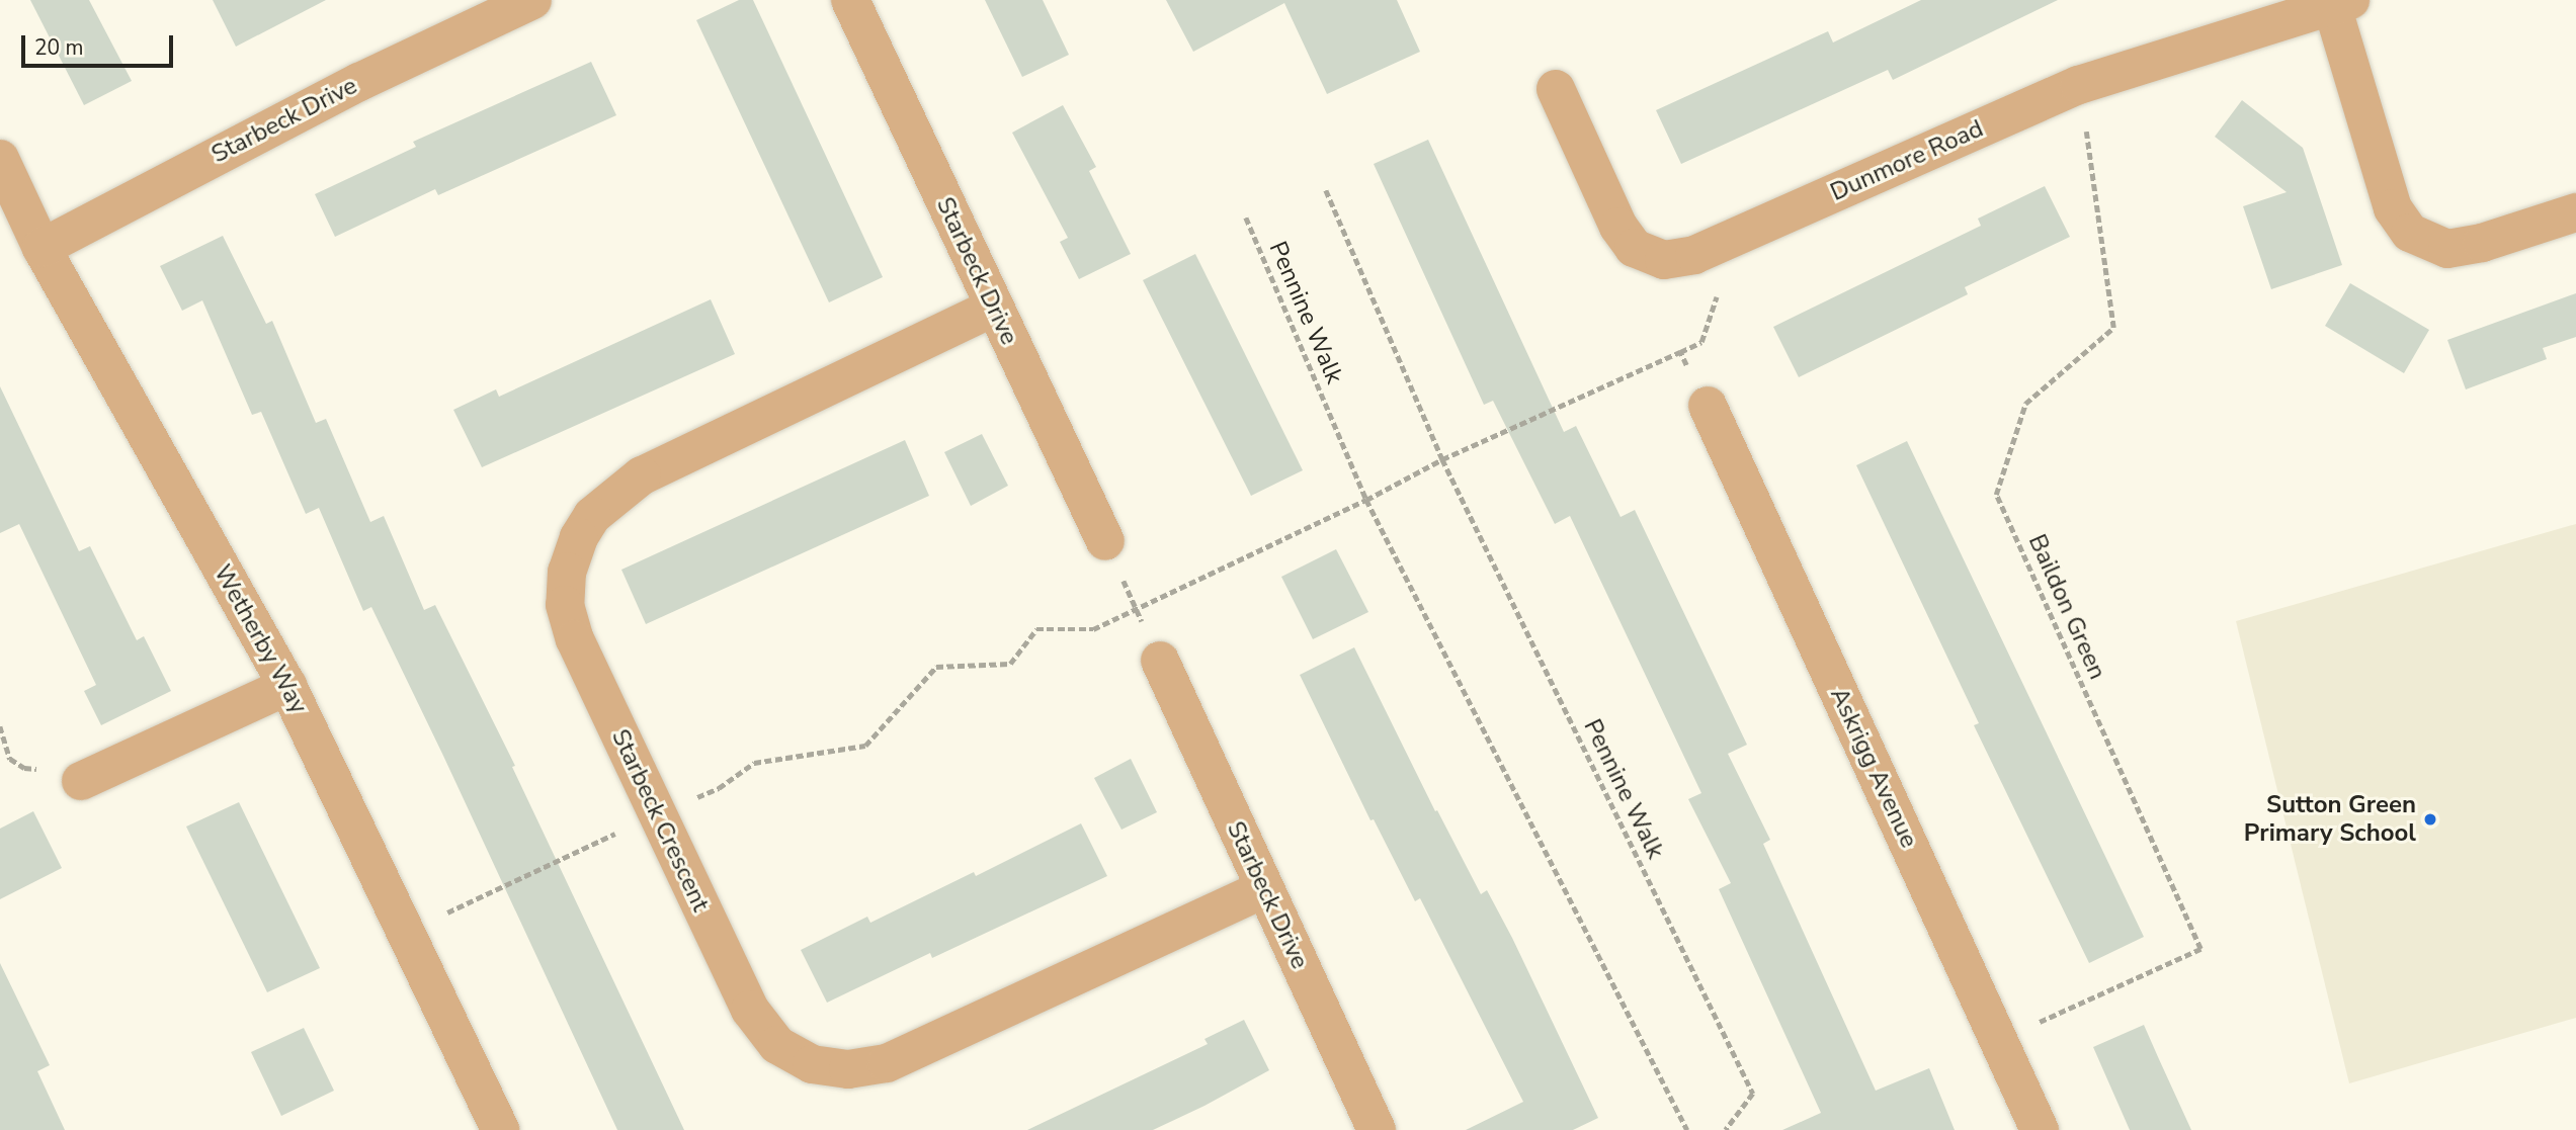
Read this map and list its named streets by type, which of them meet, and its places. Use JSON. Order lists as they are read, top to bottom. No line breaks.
{"streets":{"street":["Starbeck Drive","Dunmore Road","Wetherby Way","Askrigg Avenue","Starbeck Crescent"],"path":["Pennine Walk","Baildon Green"]},"crossings":[["Starbeck Drive","Wetherby Way"],["Starbeck Drive","Starbeck Crescent"],["Dunmore Road","Baildon Green"],["Baildon Green","Askrigg Avenue"]],"places":["Sutton Green Primary School"],"scale_bar":"20 m"}
